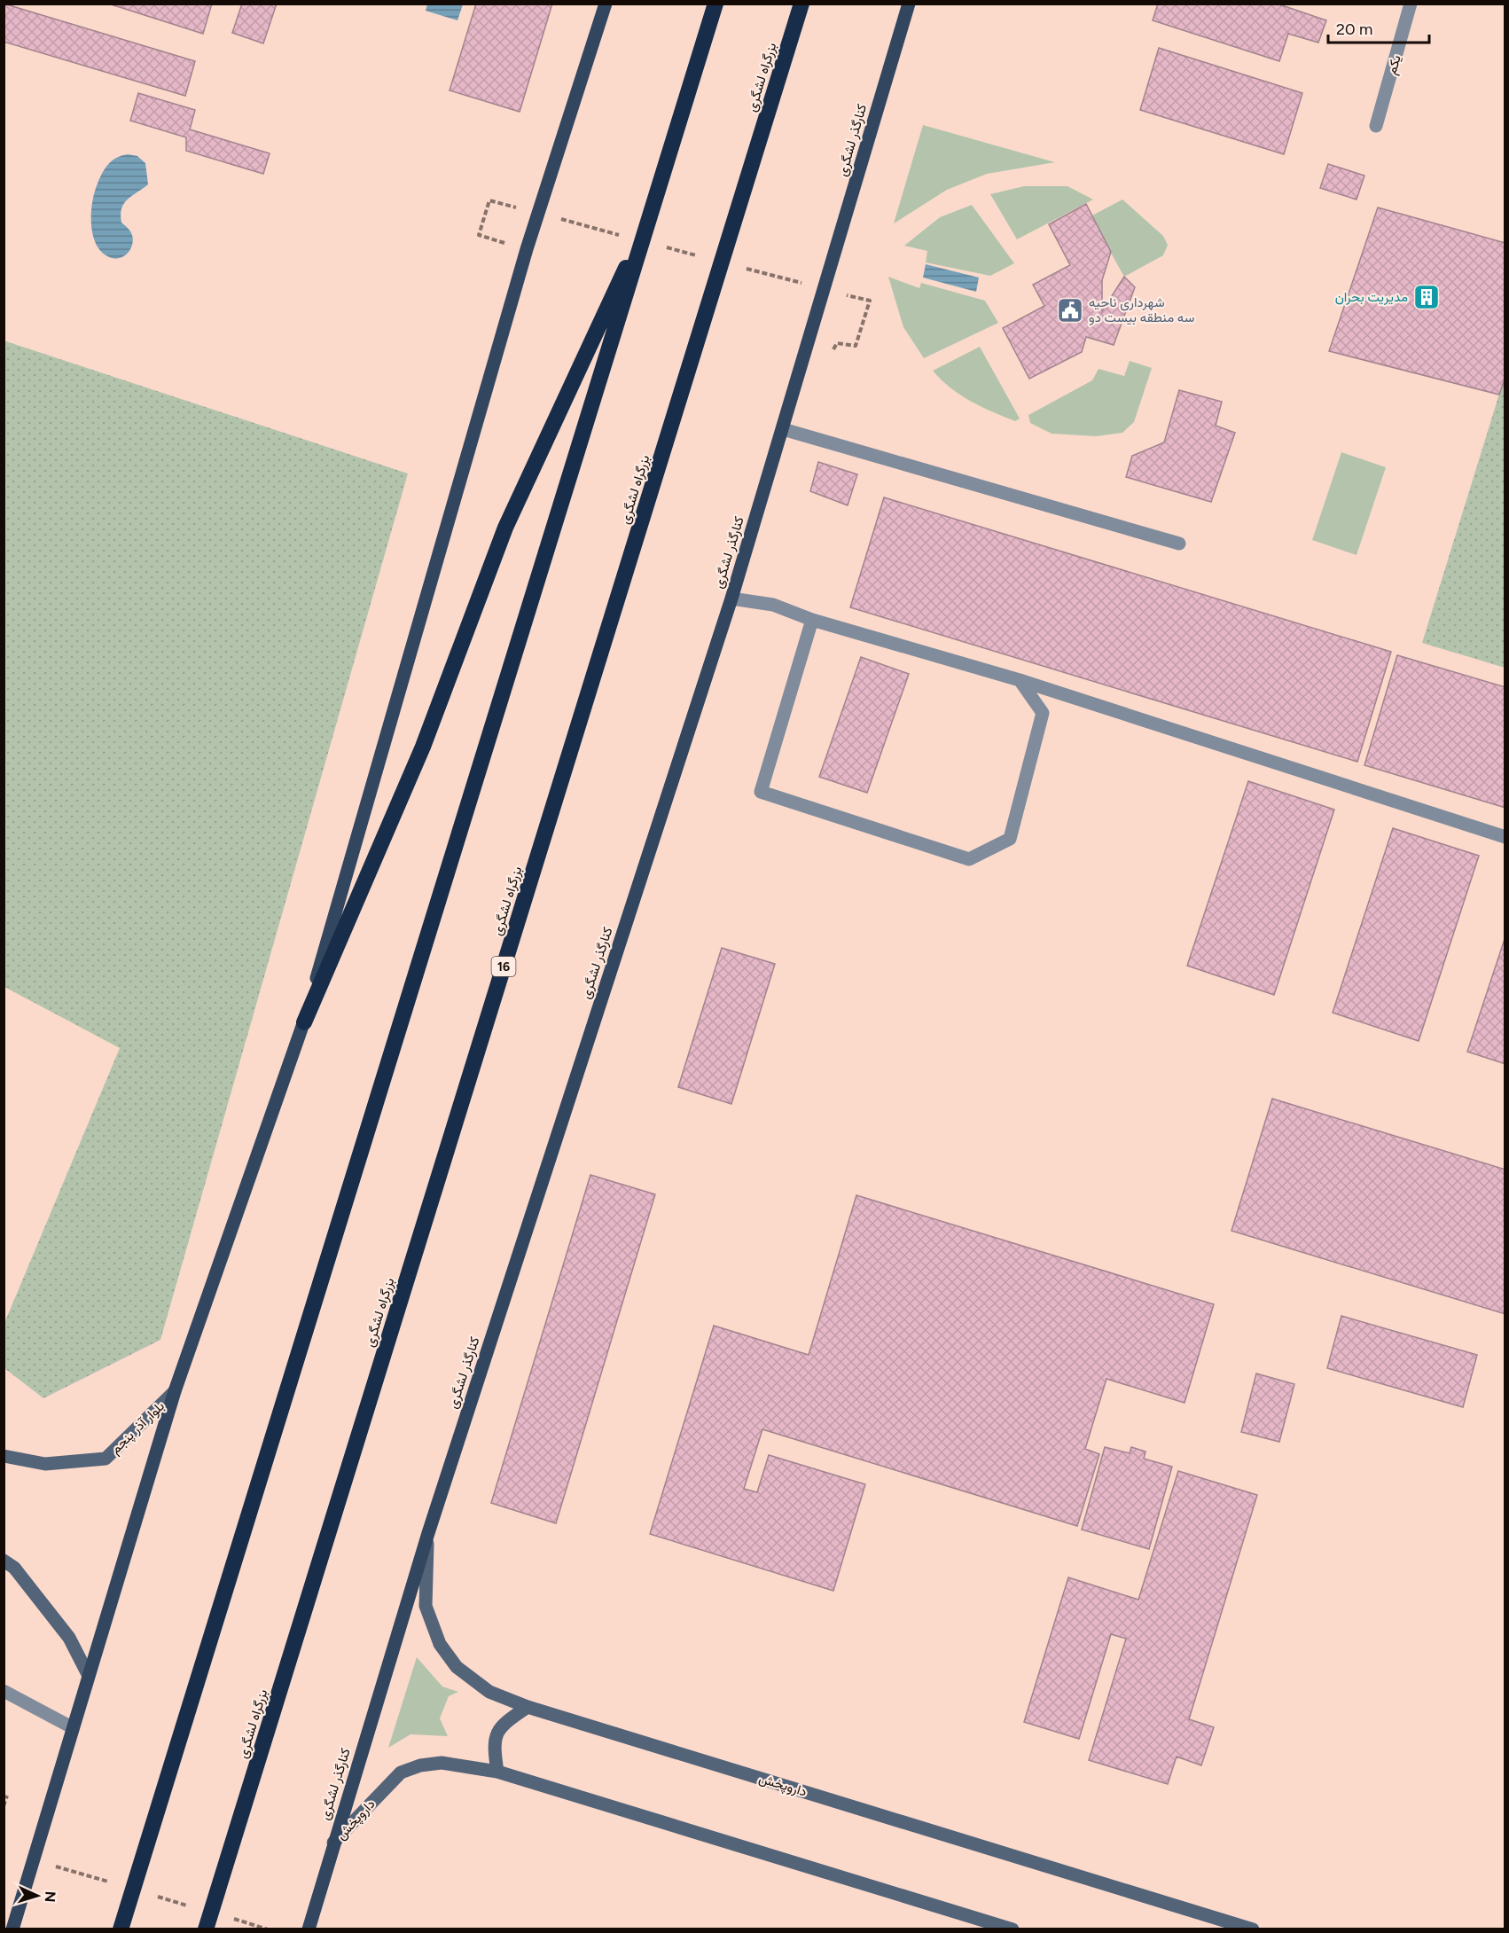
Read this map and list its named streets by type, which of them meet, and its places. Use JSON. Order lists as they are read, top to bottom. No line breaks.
{"streets":{"highway":["بزرگراه لشگری","16"],"main road":["کنارگذر لشگری"],"street":["بلوار آذر پنجم","داروپخش"],"lane":["یکم"]},"crossings":[["کنارگذر لشگری","داروپخش"]],"places":{"building":["مدیریت بحران"],"public building":["شهرداری ناحیه سه منطقه بیست دو"]},"scale_bar":"20 m","north":"right"}
